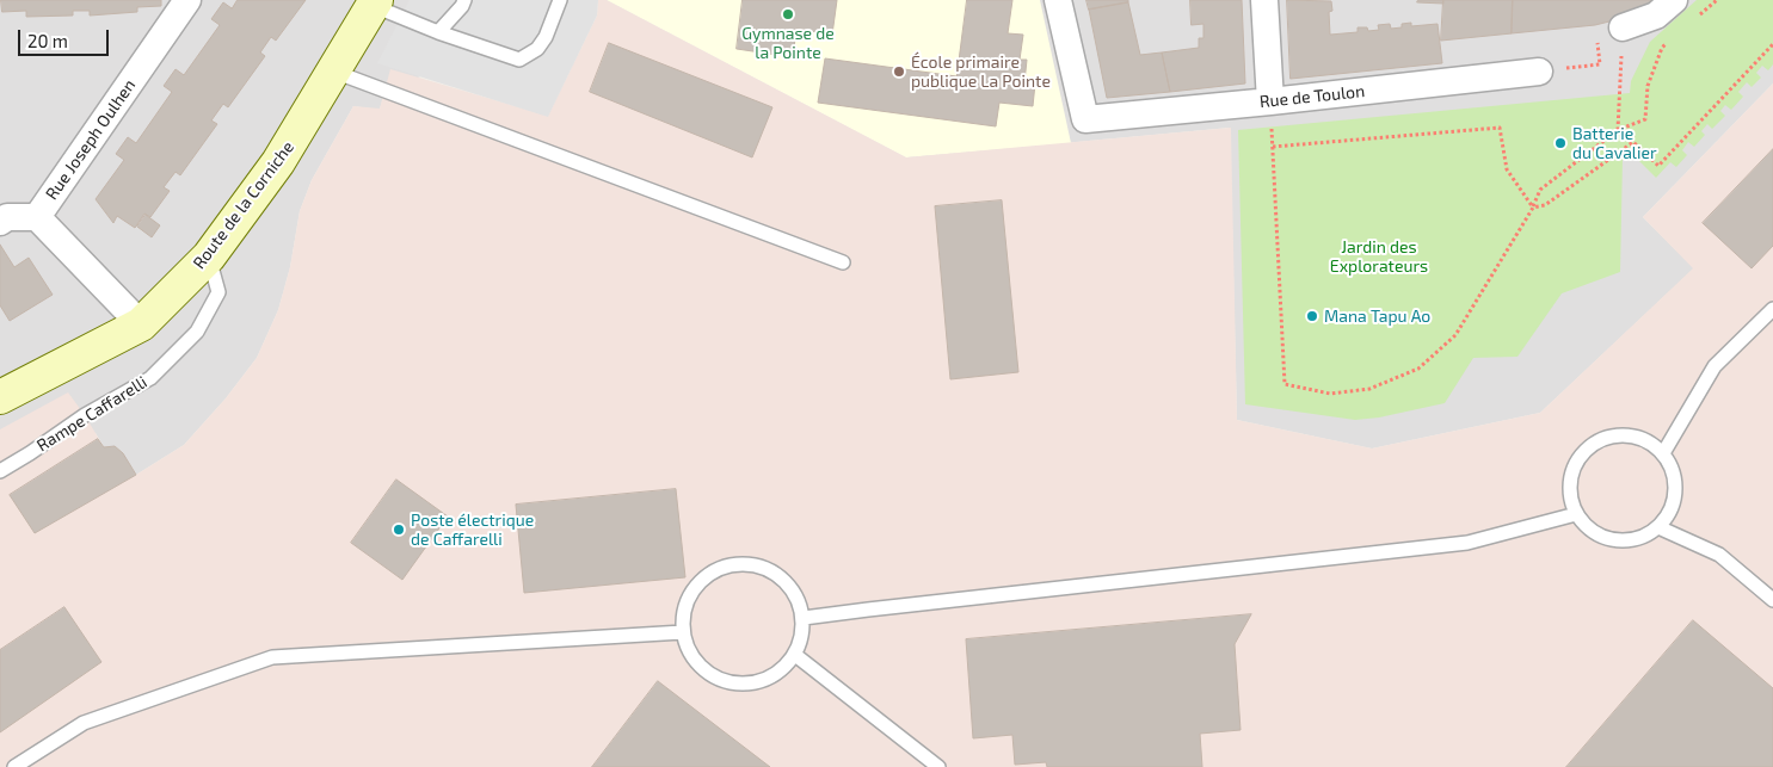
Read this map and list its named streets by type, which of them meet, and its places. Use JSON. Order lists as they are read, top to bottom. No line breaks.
{"streets":{"street":["Rue de Toulon","Rue Joseph Oulhen","Route de la Corniche"],"lane":["Rampe Caffarelli"]},"crossings":[["Route de la Corniche","Rampe Caffarelli"]],"parks":["Jardin des Explorateurs"],"places":["Gymnase de la Pointe","École primaire publique La Pointe","Batterie du Cavalier","Mana Tapu Ao","Poste électrique de Caffarelli"],"scale_bar":"20 m"}
